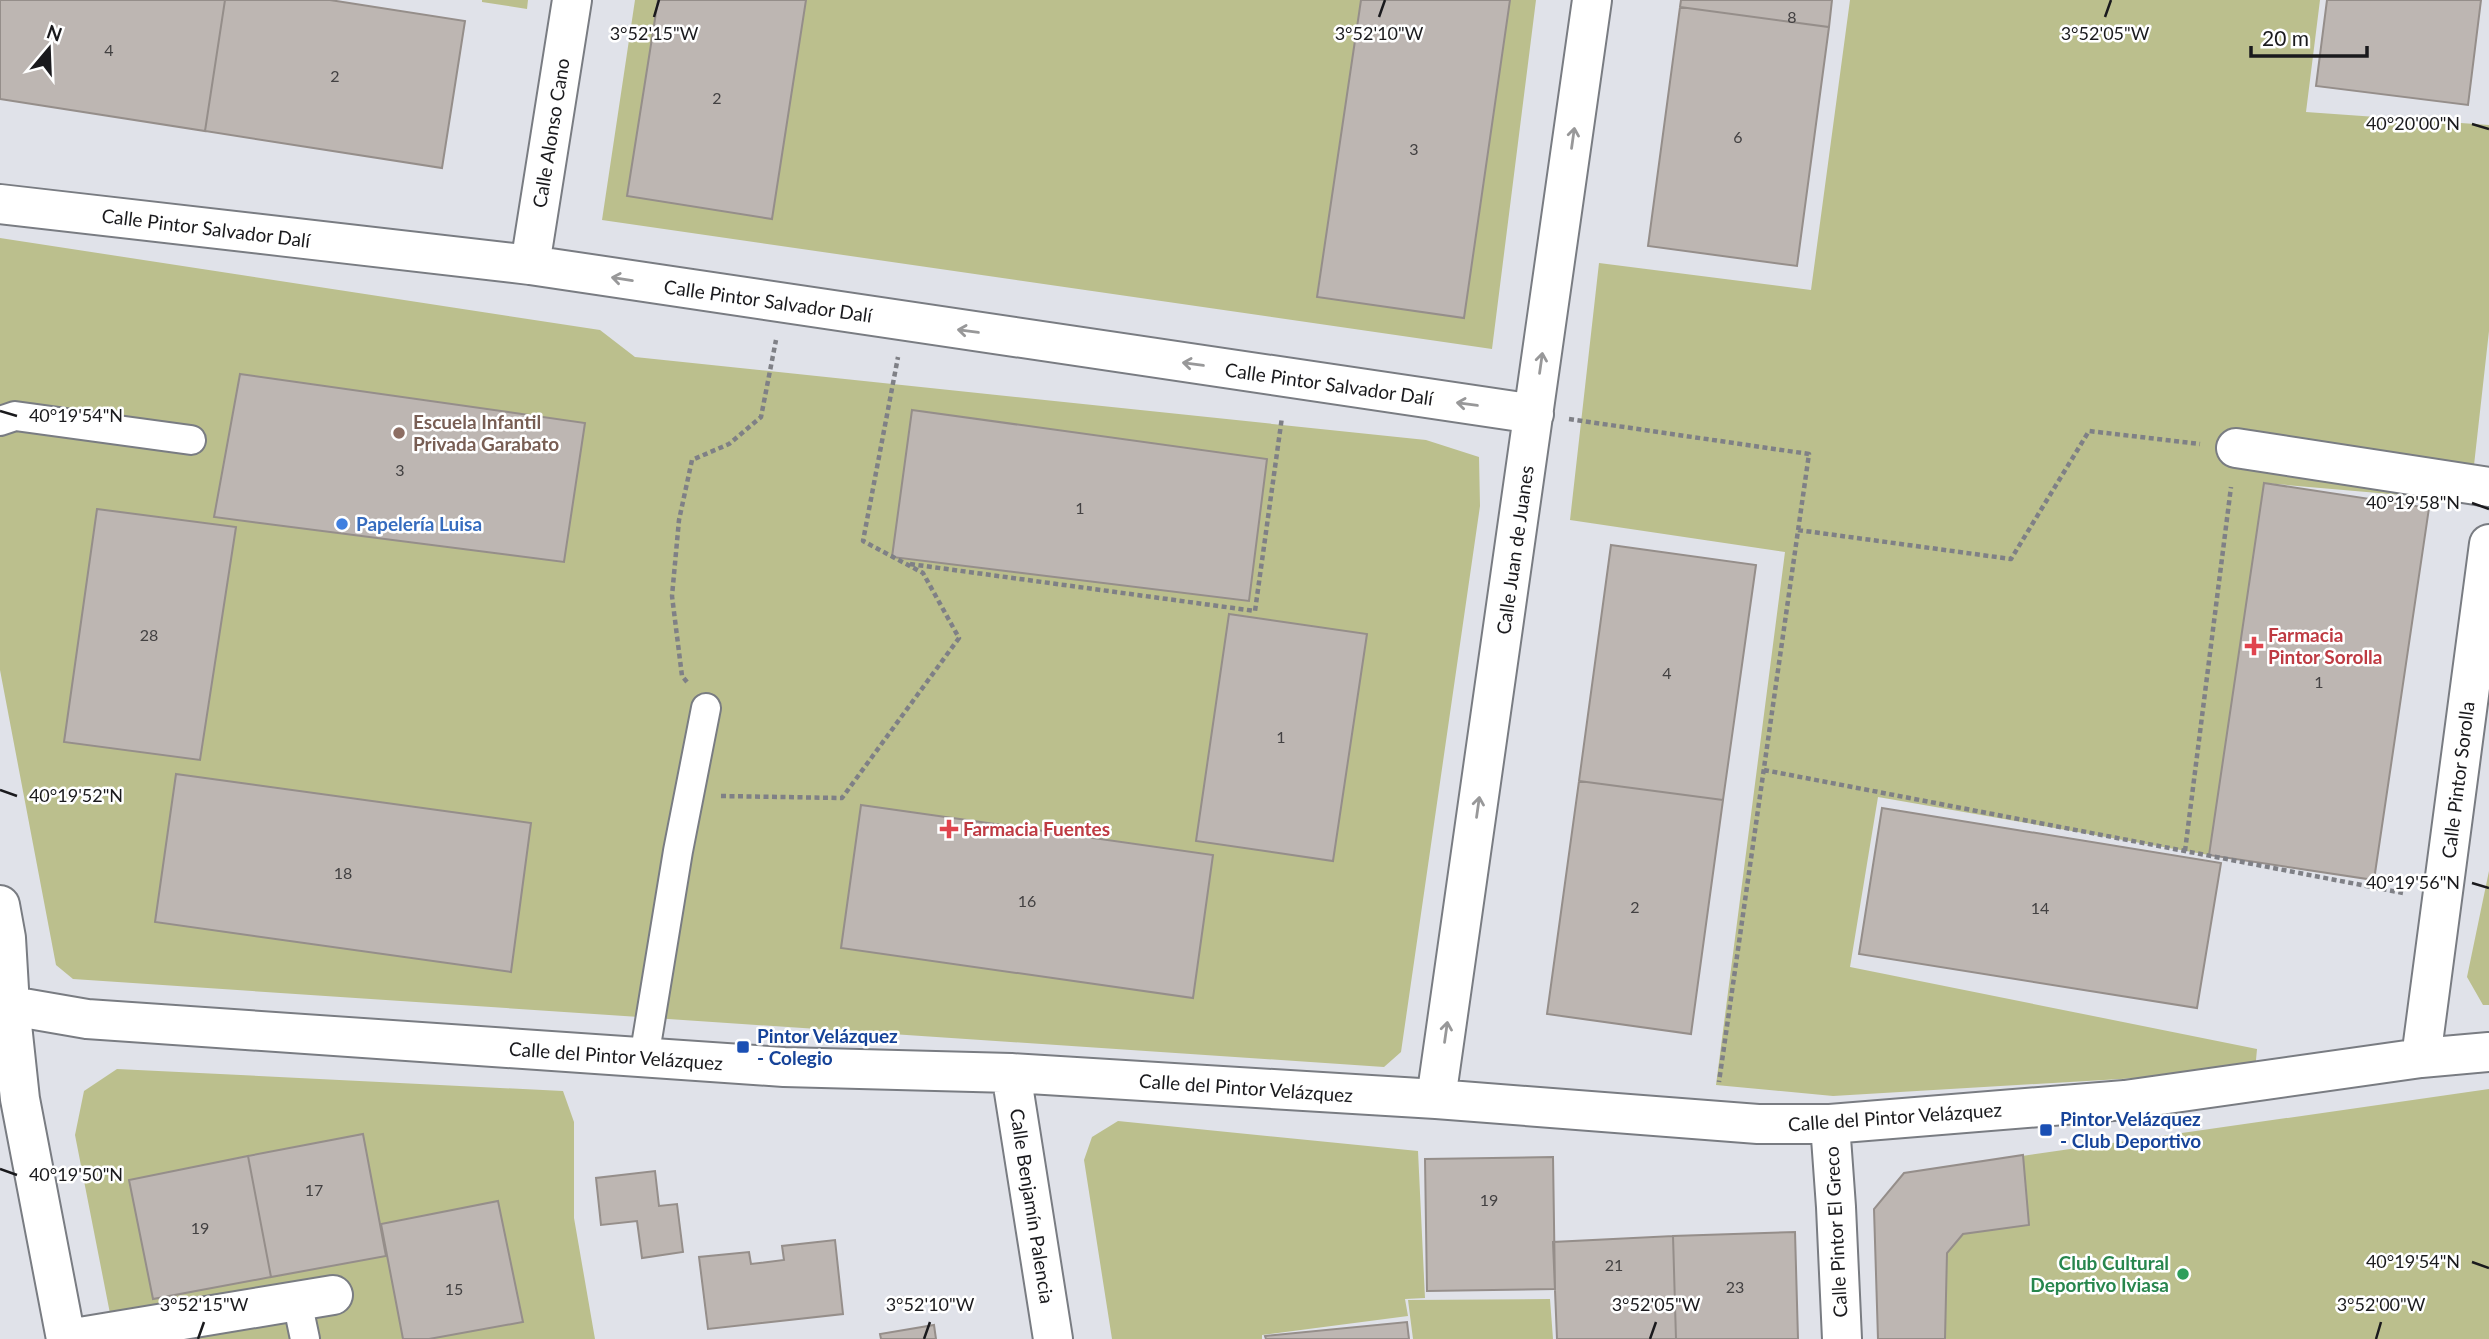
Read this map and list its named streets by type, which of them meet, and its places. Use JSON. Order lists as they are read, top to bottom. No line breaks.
{"streets":{"street":["Calle Alonso Cano","Calle Pintor Salvador Dalí","Calle Juan de Juanes","Calle Pintor Sorolla","Calle del Pintor Velázquez","Calle Benjamín Palencia","Calle Pintor El Greco"]},"crossings":[["Calle Alonso Cano","Calle Pintor Salvador Dalí"],["Calle Pintor Salvador Dalí","Calle Juan de Juanes"],["Calle Juan de Juanes","Calle del Pintor Velázquez"],["Calle Pintor Sorolla","Calle del Pintor Velázquez"],["Calle del Pintor Velázquez","Calle Benjamín Palencia"],["Calle del Pintor Velázquez","Calle Pintor El Greco"]],"one_way":["Calle Pintor Salvador Dalí","Calle Juan de Juanes"],"places":{"other":["Escuela Infantil Privada Garabato","Papelería Luisa","Club Cultural Deportivo Iviasa"],"health":["Farmacia Pintor Sorolla","Farmacia Fuentes"],"transit":["Pintor Velázquez - Colegio","Pintor Velázquez - Club Deportivo"]},"house_numbers":["8","4","2","2","6","3","3","1","28","4","1","1","18","16","2","14","17","19","19","21","23","15"],"scale_bar":"20 m","north":"top","coordinates":["3°52'10\"W","3°52'05\"W","3°52'15\"W","40°20'00\"N","40°19'54\"N","40°19'58\"N","40°19'52\"N","40°19'56\"N","40°19'50\"N","3°52'00\"W"]}
